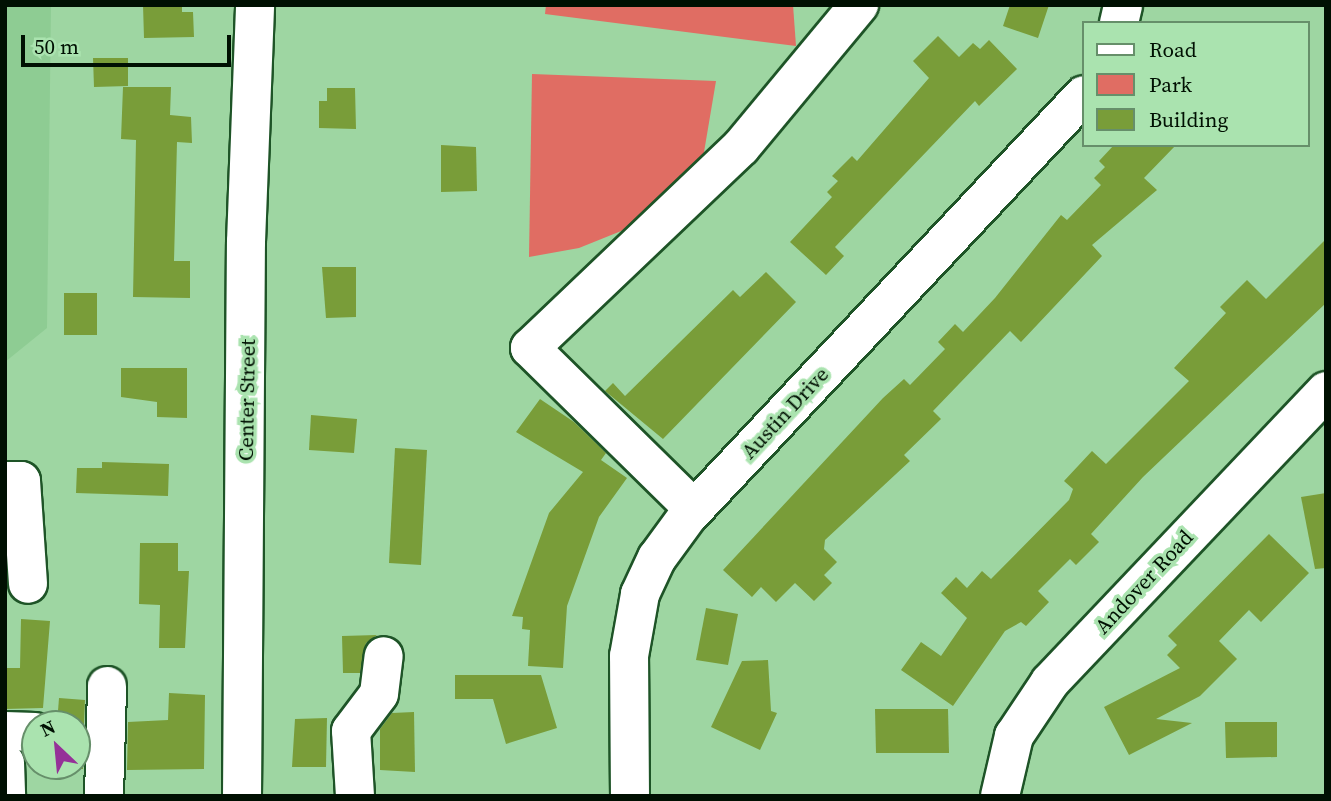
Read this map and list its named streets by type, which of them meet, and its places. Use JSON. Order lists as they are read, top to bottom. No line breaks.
{"streets":{"street":["Center Street","Austin Drive","Andover Road"]},"legend":["Road","Park","Building"],"scale_bar":"50 m","north":"top left"}
